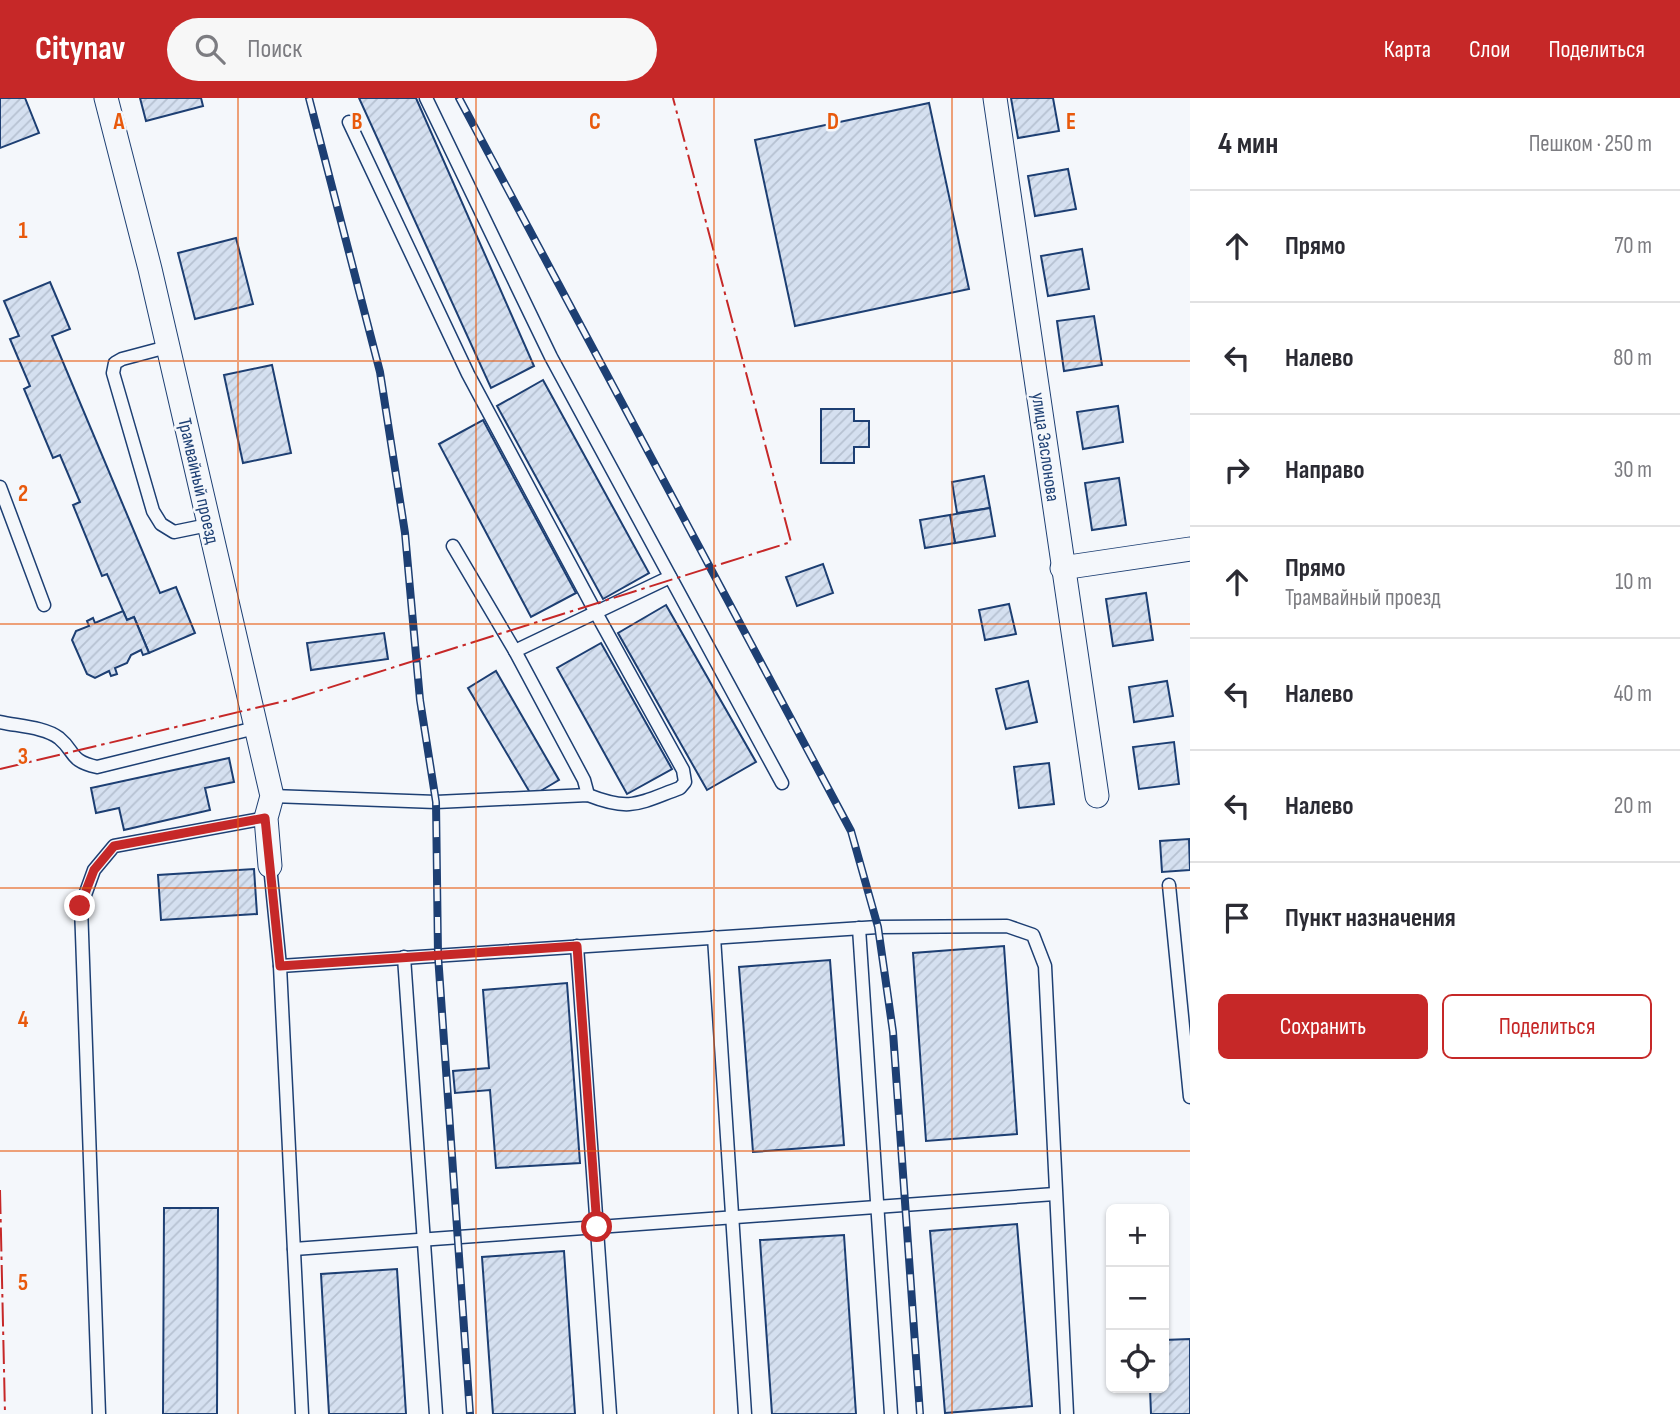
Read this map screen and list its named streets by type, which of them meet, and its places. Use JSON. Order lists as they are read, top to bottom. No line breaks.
{"streets":{"street":["улица Заслонова","Трамвайный проезд"]},"page":{"header":"Citynav","search":"Поиск","nav":["Карта","Слои","Поделиться"],"heading":["4 мин","Пешком · 250 m"],"list":[["Прямо","70 m"],["Налево","80 m"],["Направо","30 m"],["Прямо","Трамвайный проезд","10 m"],["Налево","40 m"],["Налево","20 m"],"Пункт назначения"],"buttons":["Сохранить","Поделиться"],"map_buttons":["+","−"]},"grid":{"columns":["A","B","C","D","E"],"rows":["1","2","3","4","5"]}}
